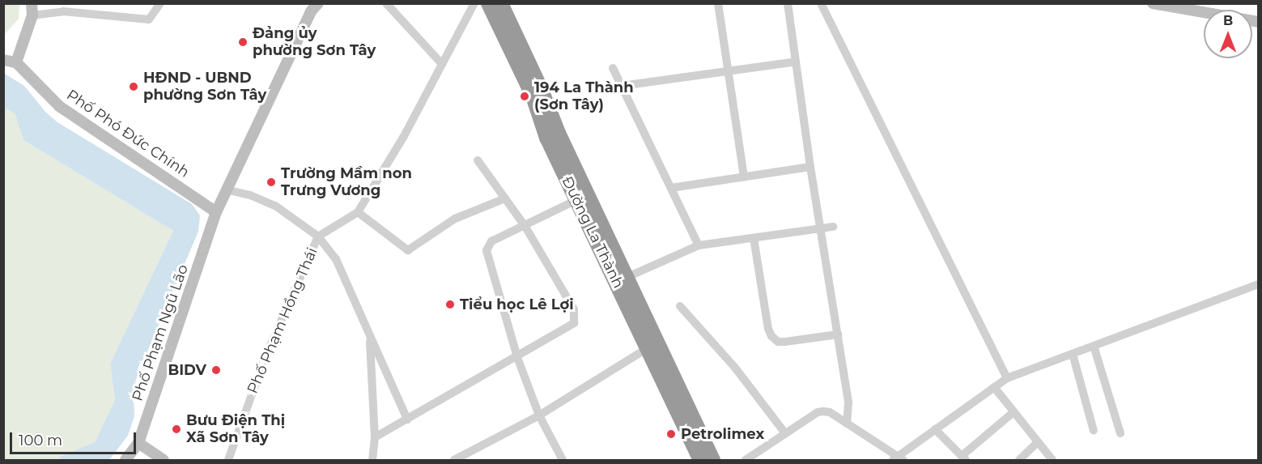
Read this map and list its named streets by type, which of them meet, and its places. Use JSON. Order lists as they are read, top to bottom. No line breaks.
{"streets":{"highway":["Đường La Thành"],"main road":["Phố Phó Đức Chính","Phố Phạm Ngũ Lão"],"street":["Phố Phạm Hồng Thái"]},"crossings":[["Phố Phó Đức Chính","Phố Phạm Ngũ Lão"]],"places":["Đảng ủy phường Sơn Tây","HĐND - UBND phường Sơn Tây","194 La Thành (Sơn Tây)","Trường Mầm non Trưng Vương","Tiểu học Lê Lợi","BIDV","Bưu Điện Thị Xã Sơn Tây","Petrolimex"],"scale_bar":"100 m","north":"top"}
